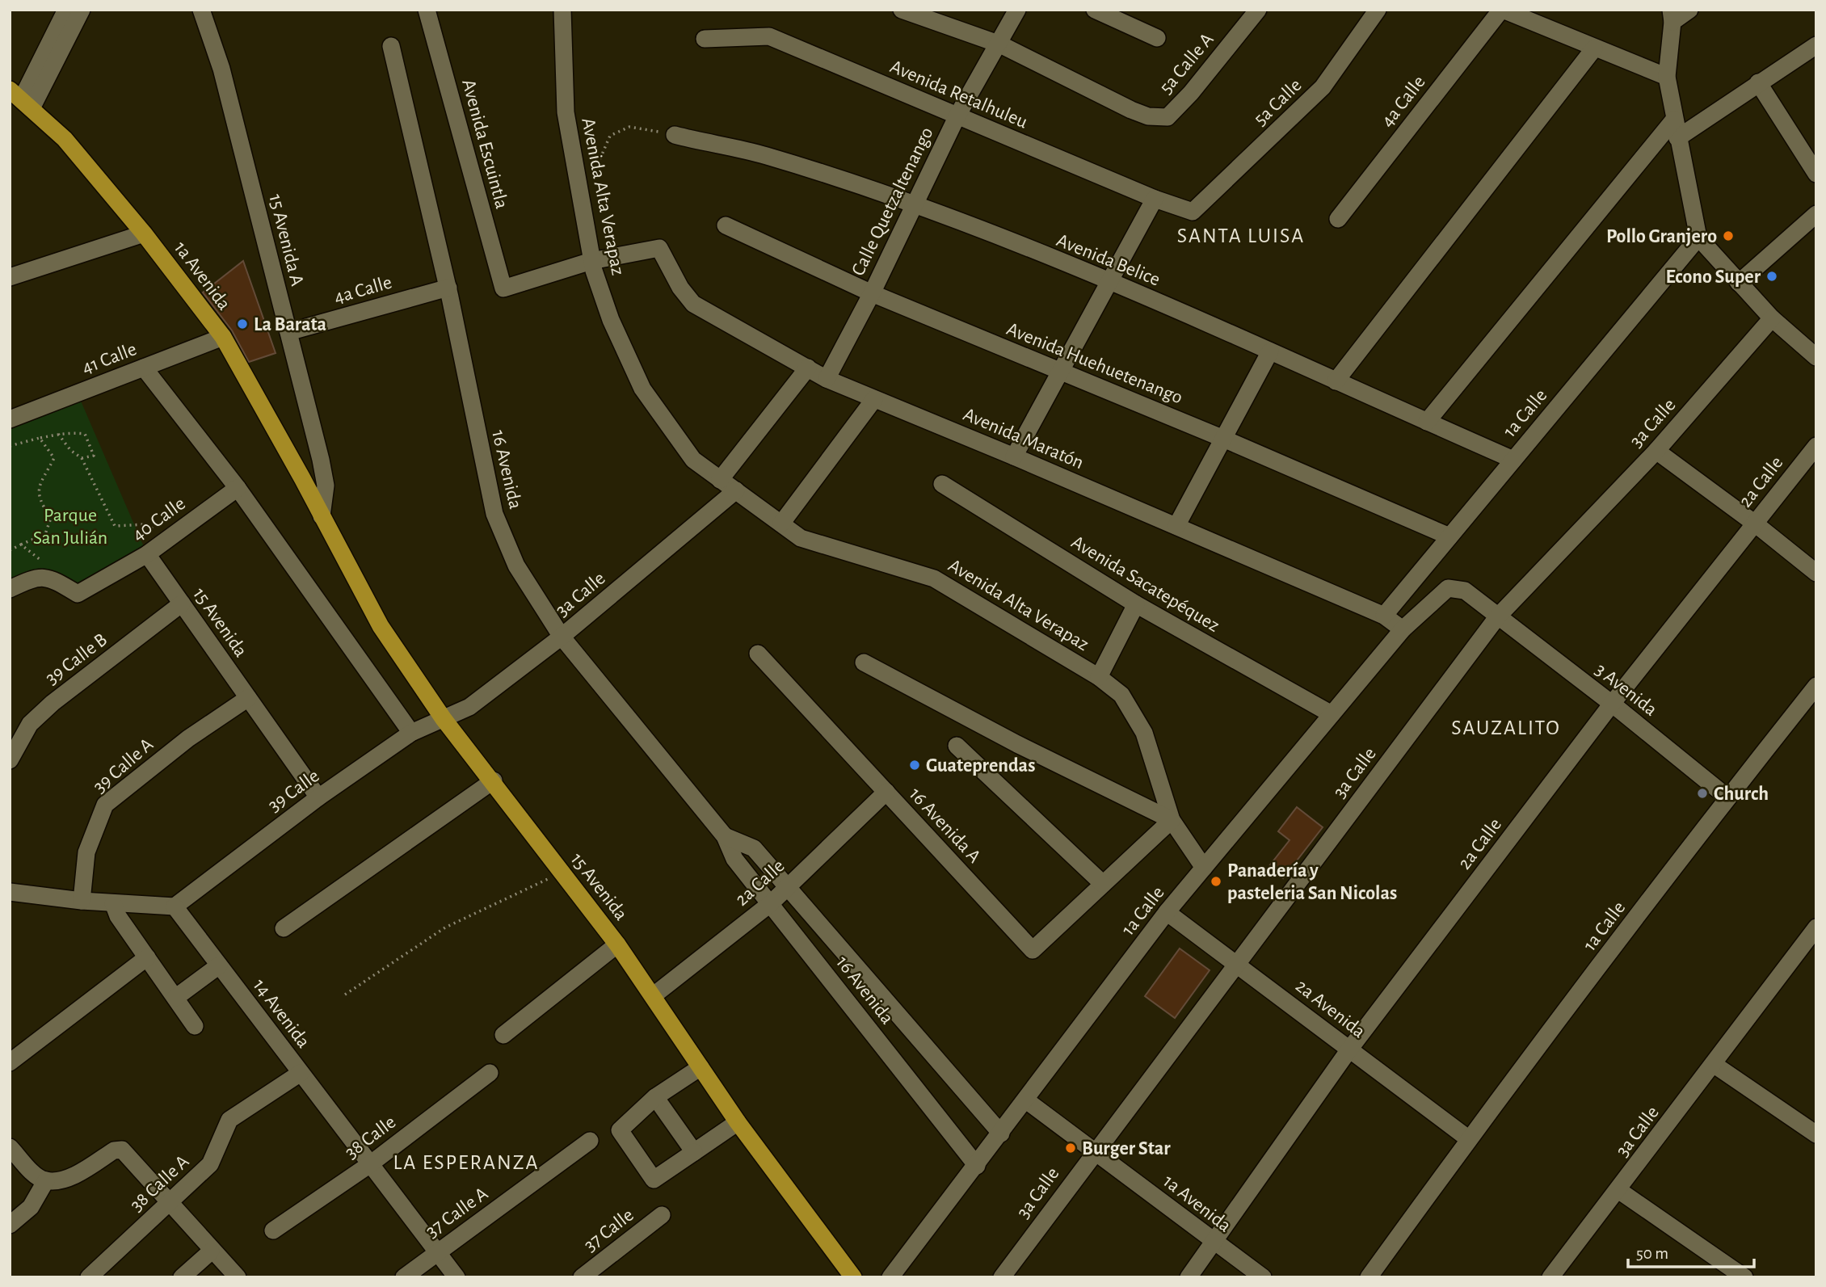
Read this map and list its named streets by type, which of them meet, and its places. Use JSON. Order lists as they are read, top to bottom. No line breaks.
{"streets":{"main road":["1a Avenida","15 Avenida"],"street":["5a Calle A","Avenida Retalhuleu","4a Calle","5a Calle","Avenida Escuintla","Avenida Alta Verapaz","Calle Quetzaltenango","15 Avenida A","Avenida Belice","41 Calle","Avenida Huehuetenango","1a Calle","3a Calle","Avenida Maratón","16 Avenida","2a Calle","40 Calle","Avenida Sacatepéquez","39 Calle B","3 Avenida","39 Calle A","39 Calle","16 Avenida A","2a Avenida","14 Avenida","38 Calle","38 Calle A","37 Calle A","37 Calle"]},"crossings":[["5a Calle A","Calle Quetzaltenango"],["Avenida Retalhuleu","5a Calle"],["Avenida Retalhuleu","Calle Quetzaltenango"],["4a Calle","15 Avenida A"],["4a Calle","16 Avenida"],["Avenida Escuintla","Avenida Alta Verapaz"],["Avenida Escuintla","Avenida Maratón"],["Avenida Alta Verapaz","1a Calle"],["Avenida Alta Verapaz","3a Calle"],["Avenida Alta Verapaz","Avenida Maratón"],["Calle Quetzaltenango","Avenida Belice"],["Calle Quetzaltenango","Avenida Huehuetenango"],["Calle Quetzaltenango","Avenida Maratón"],["15 Avenida A","1a Avenida"],["15 Avenida A","15 Avenida"],["Avenida Belice","1a Calle"],["1a Avenida","41 Calle"],["1a Avenida","1a Calle"],["1a Avenida","3a Calle"],["1a Avenida","2a Calle"],["1a Avenida","15 Avenida"],["Avenida Huehuetenango","1a Calle"],["1a Calle","Avenida Maratón"],["1a Calle","16 Avenida"],["1a Calle","Avenida Sacatepéquez"],["1a Calle","3 Avenida"],["1a Calle","2a Avenida"],["3a Calle","16 Avenida"],["3a Calle","15 Avenida"],["3a Calle","3 Avenida"],["3a Calle","39 Calle"],["3a Calle","2a Avenida"],["16 Avenida","2a Calle"],["2a Calle","15 Avenida"],["2a Calle","3 Avenida"],["2a Calle","16 Avenida A"],["2a Calle","2a Avenida"],["40 Calle","15 Avenida"],["15 Avenida","39 Calle B"],["15 Avenida","39 Calle A"],["15 Avenida","39 Calle"],["39 Calle","14 Avenida"],["14 Avenida","38 Calle"],["14 Avenida","38 Calle A"],["14 Avenida","37 Calle A"]],"districts":["SANTA LUISA","SAUZALITO","LA ESPERANZA"],"parks":["Parque San Julián"],"places":["Pollo Granjero","Econo Super","La Barata","Guateprendas","Church","Panadería y pasteleria San Nicolas","Burger Star"],"scale_bar":"50 m"}
